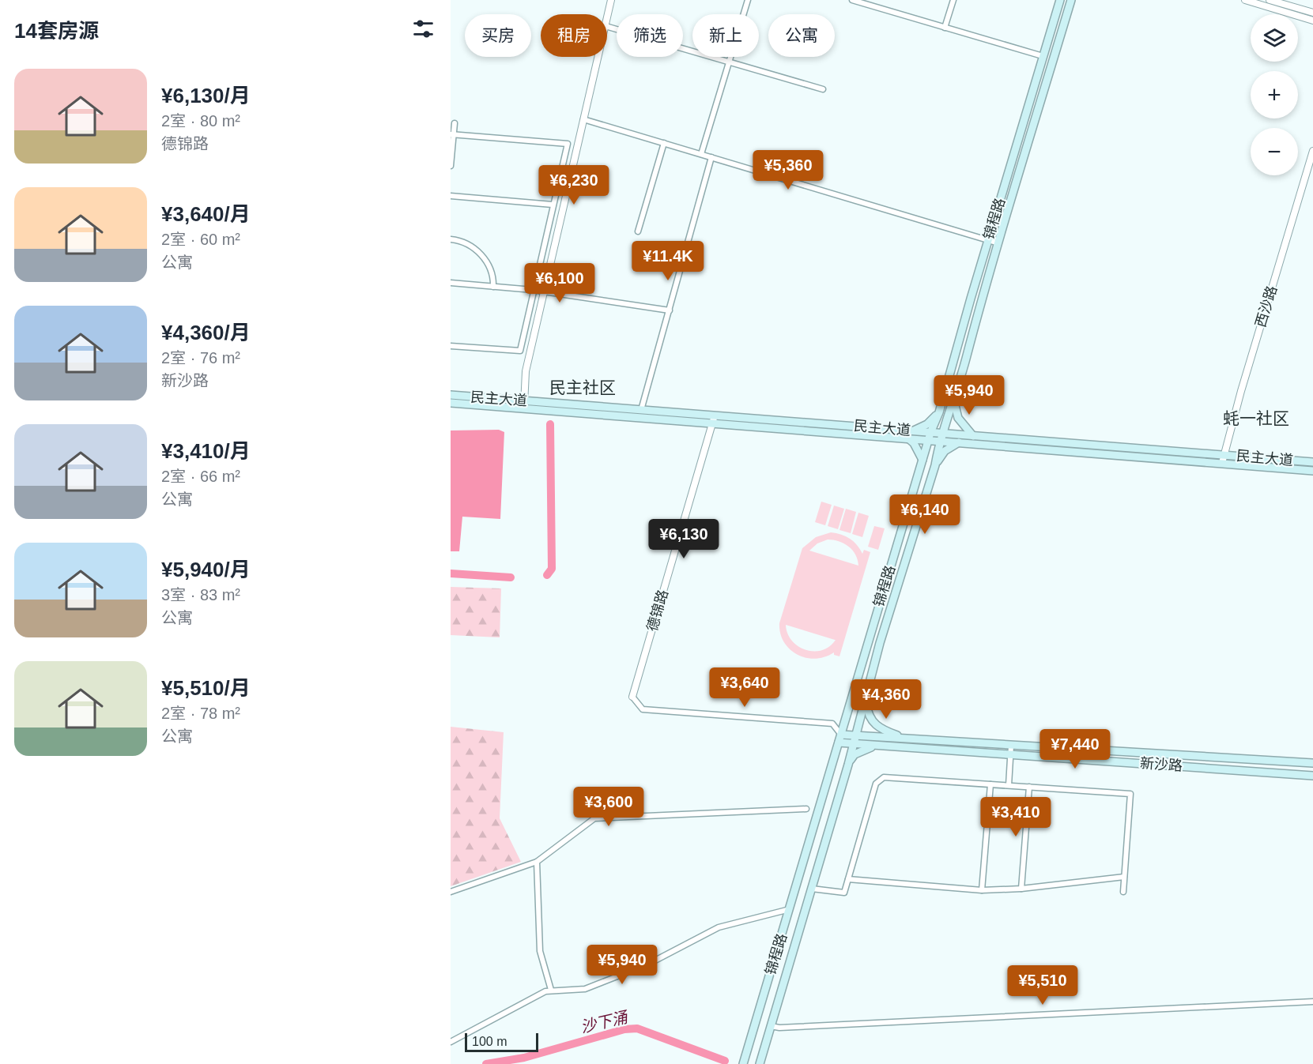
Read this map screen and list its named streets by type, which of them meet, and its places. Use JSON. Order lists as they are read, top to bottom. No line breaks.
{"streets":{"main road":["锦程路","民主大道","新沙路"],"street":["西沙路","德锦路"]},"crossings":[["锦程路","民主大道"],["锦程路","新沙路"],["西沙路","民主大道"],["民主大道","德锦路"]],"districts":["民主社区","蚝一社区"],"water":["沙下涌"],"scale_bar":"100 m","page":{"heading":"14套房源","map_buttons":["+","−"],"chip":["买房","租房","筛选","新上","公寓"],"list":[{"name":"¥6,130/月","note":"2室 · 80 m² · 德锦路"},{"name":"¥3,640/月","note":"2室 · 60 m² · 公寓"},{"name":"¥4,360/月","note":"2室 · 76 m² · 新沙路"},{"name":"¥3,410/月","note":"2室 · 66 m² · 公寓"},{"name":"¥5,940/月","note":"3室 · 83 m² · 公寓"},{"name":"¥5,510/月","note":"2室 · 78 m² · 公寓"}],"price":["¥5,360","¥6,230","¥11.4K","¥6,100","¥5,940","¥6,140","¥6,130","¥3,640","¥4,360","¥7,440","¥3,600","¥3,410","¥5,940","¥5,510"],"scale":"100 m"}}
